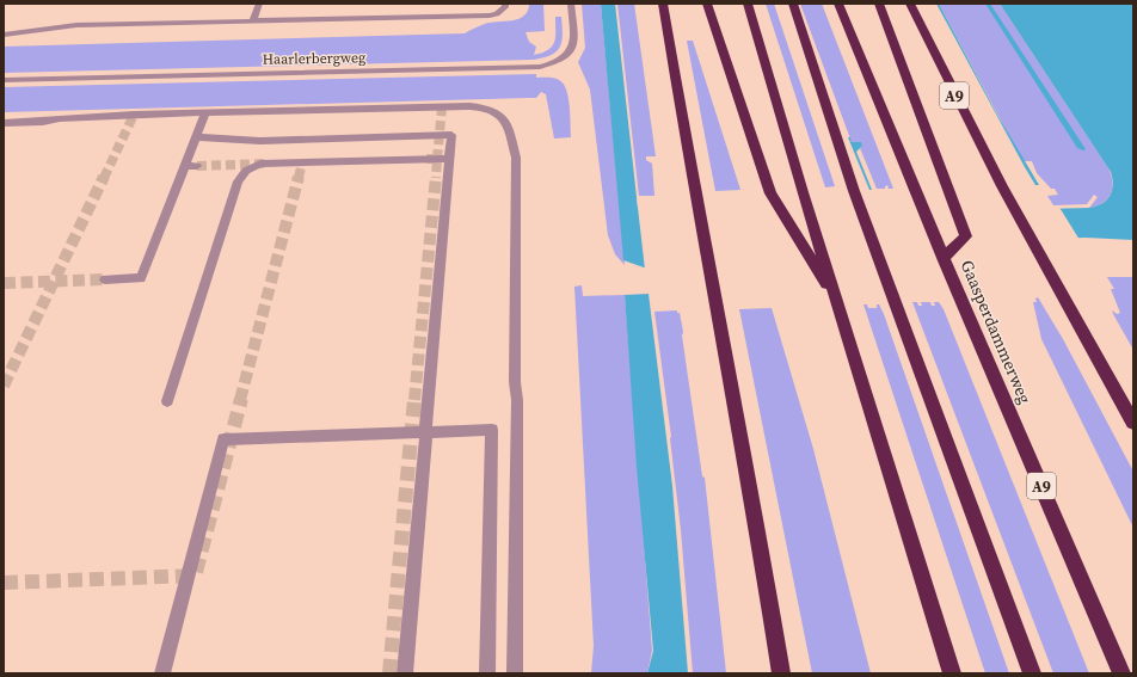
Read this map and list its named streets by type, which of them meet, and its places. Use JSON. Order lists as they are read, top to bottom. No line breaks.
{"streets":{"highway":["A9","Gaasperdammerweg"],"street":["Haarlerbergweg"]},"crossings":[["A9","Gaasperdammerweg"]]}
